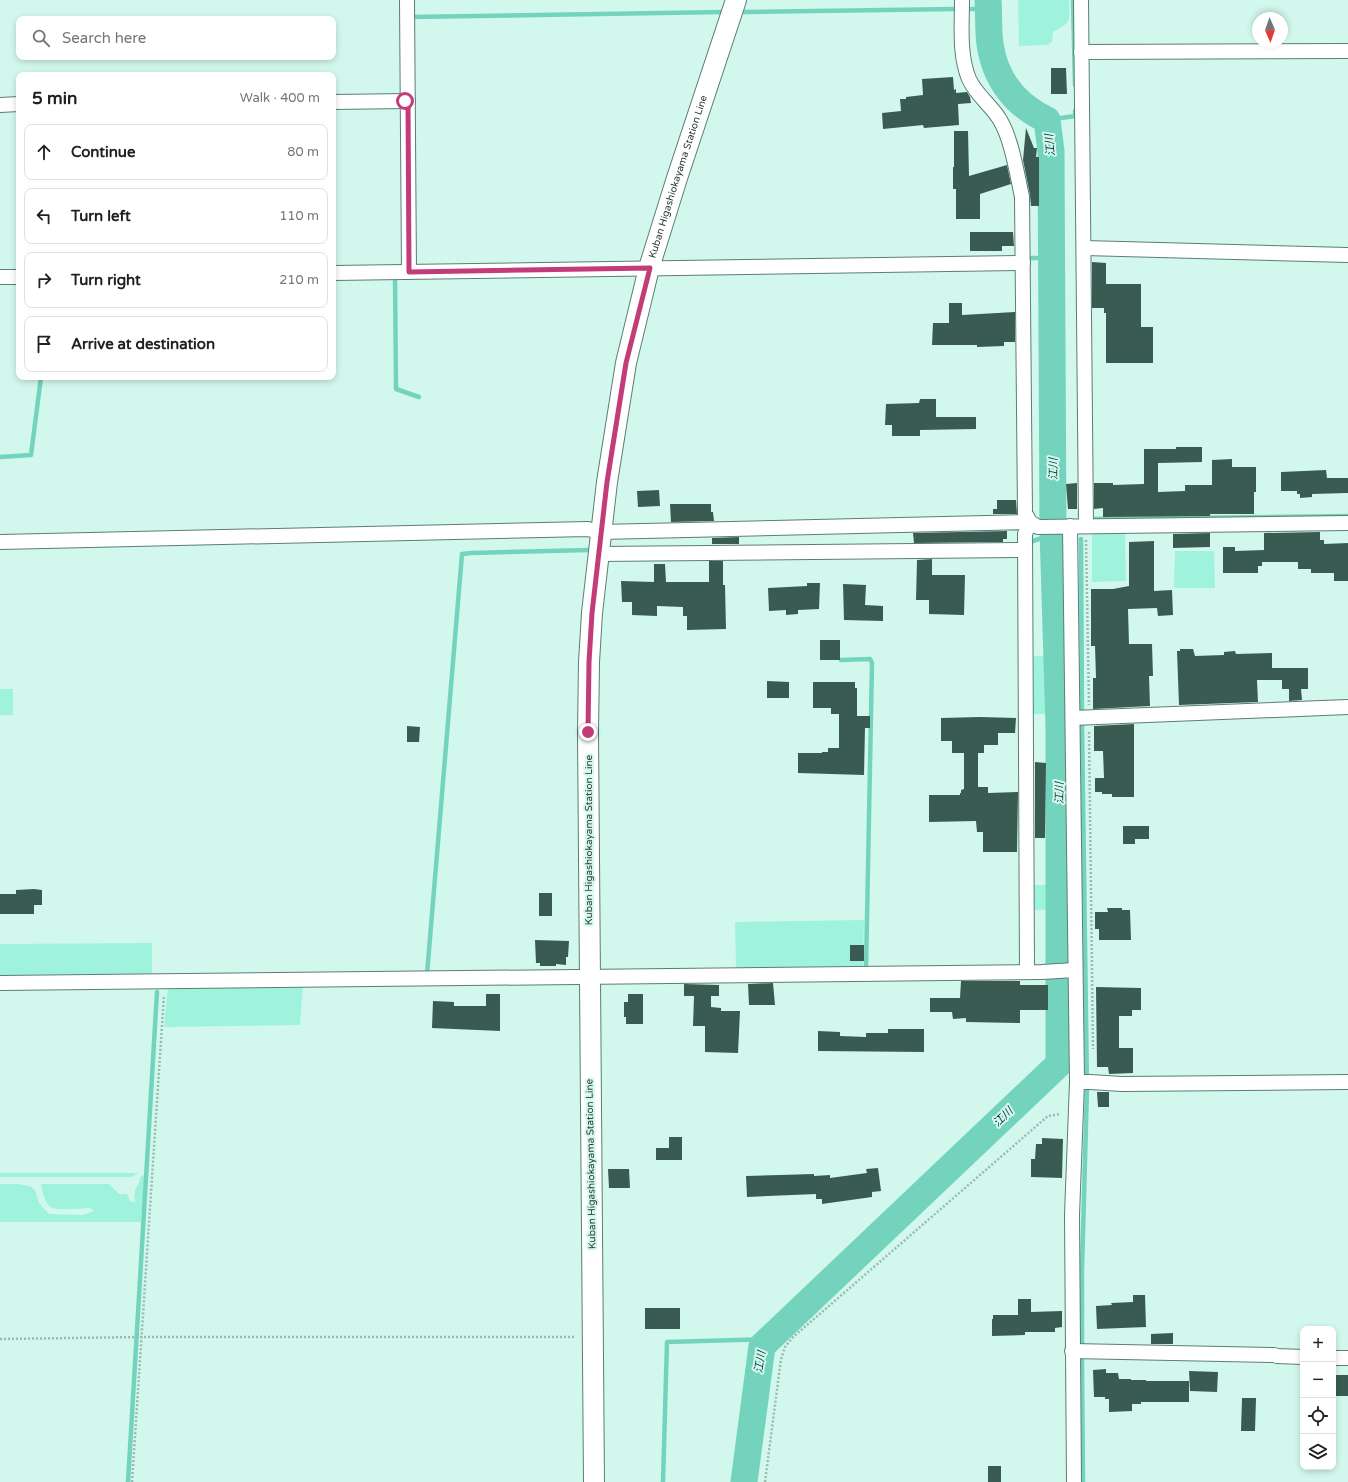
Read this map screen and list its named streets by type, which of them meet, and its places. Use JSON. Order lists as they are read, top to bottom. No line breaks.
{"streets":{"main road":["Kuban Higashiokayama Station Line"]},"water":["江川"],"north":"bottom","page":{"search":"Search here","heading":["5 min","Walk · 400 m"],"list":[["Continue","80 m"],["Turn left","110 m"],["Turn right","210 m"],"Arrive at destination"],"map_buttons":["+","−"]}}
